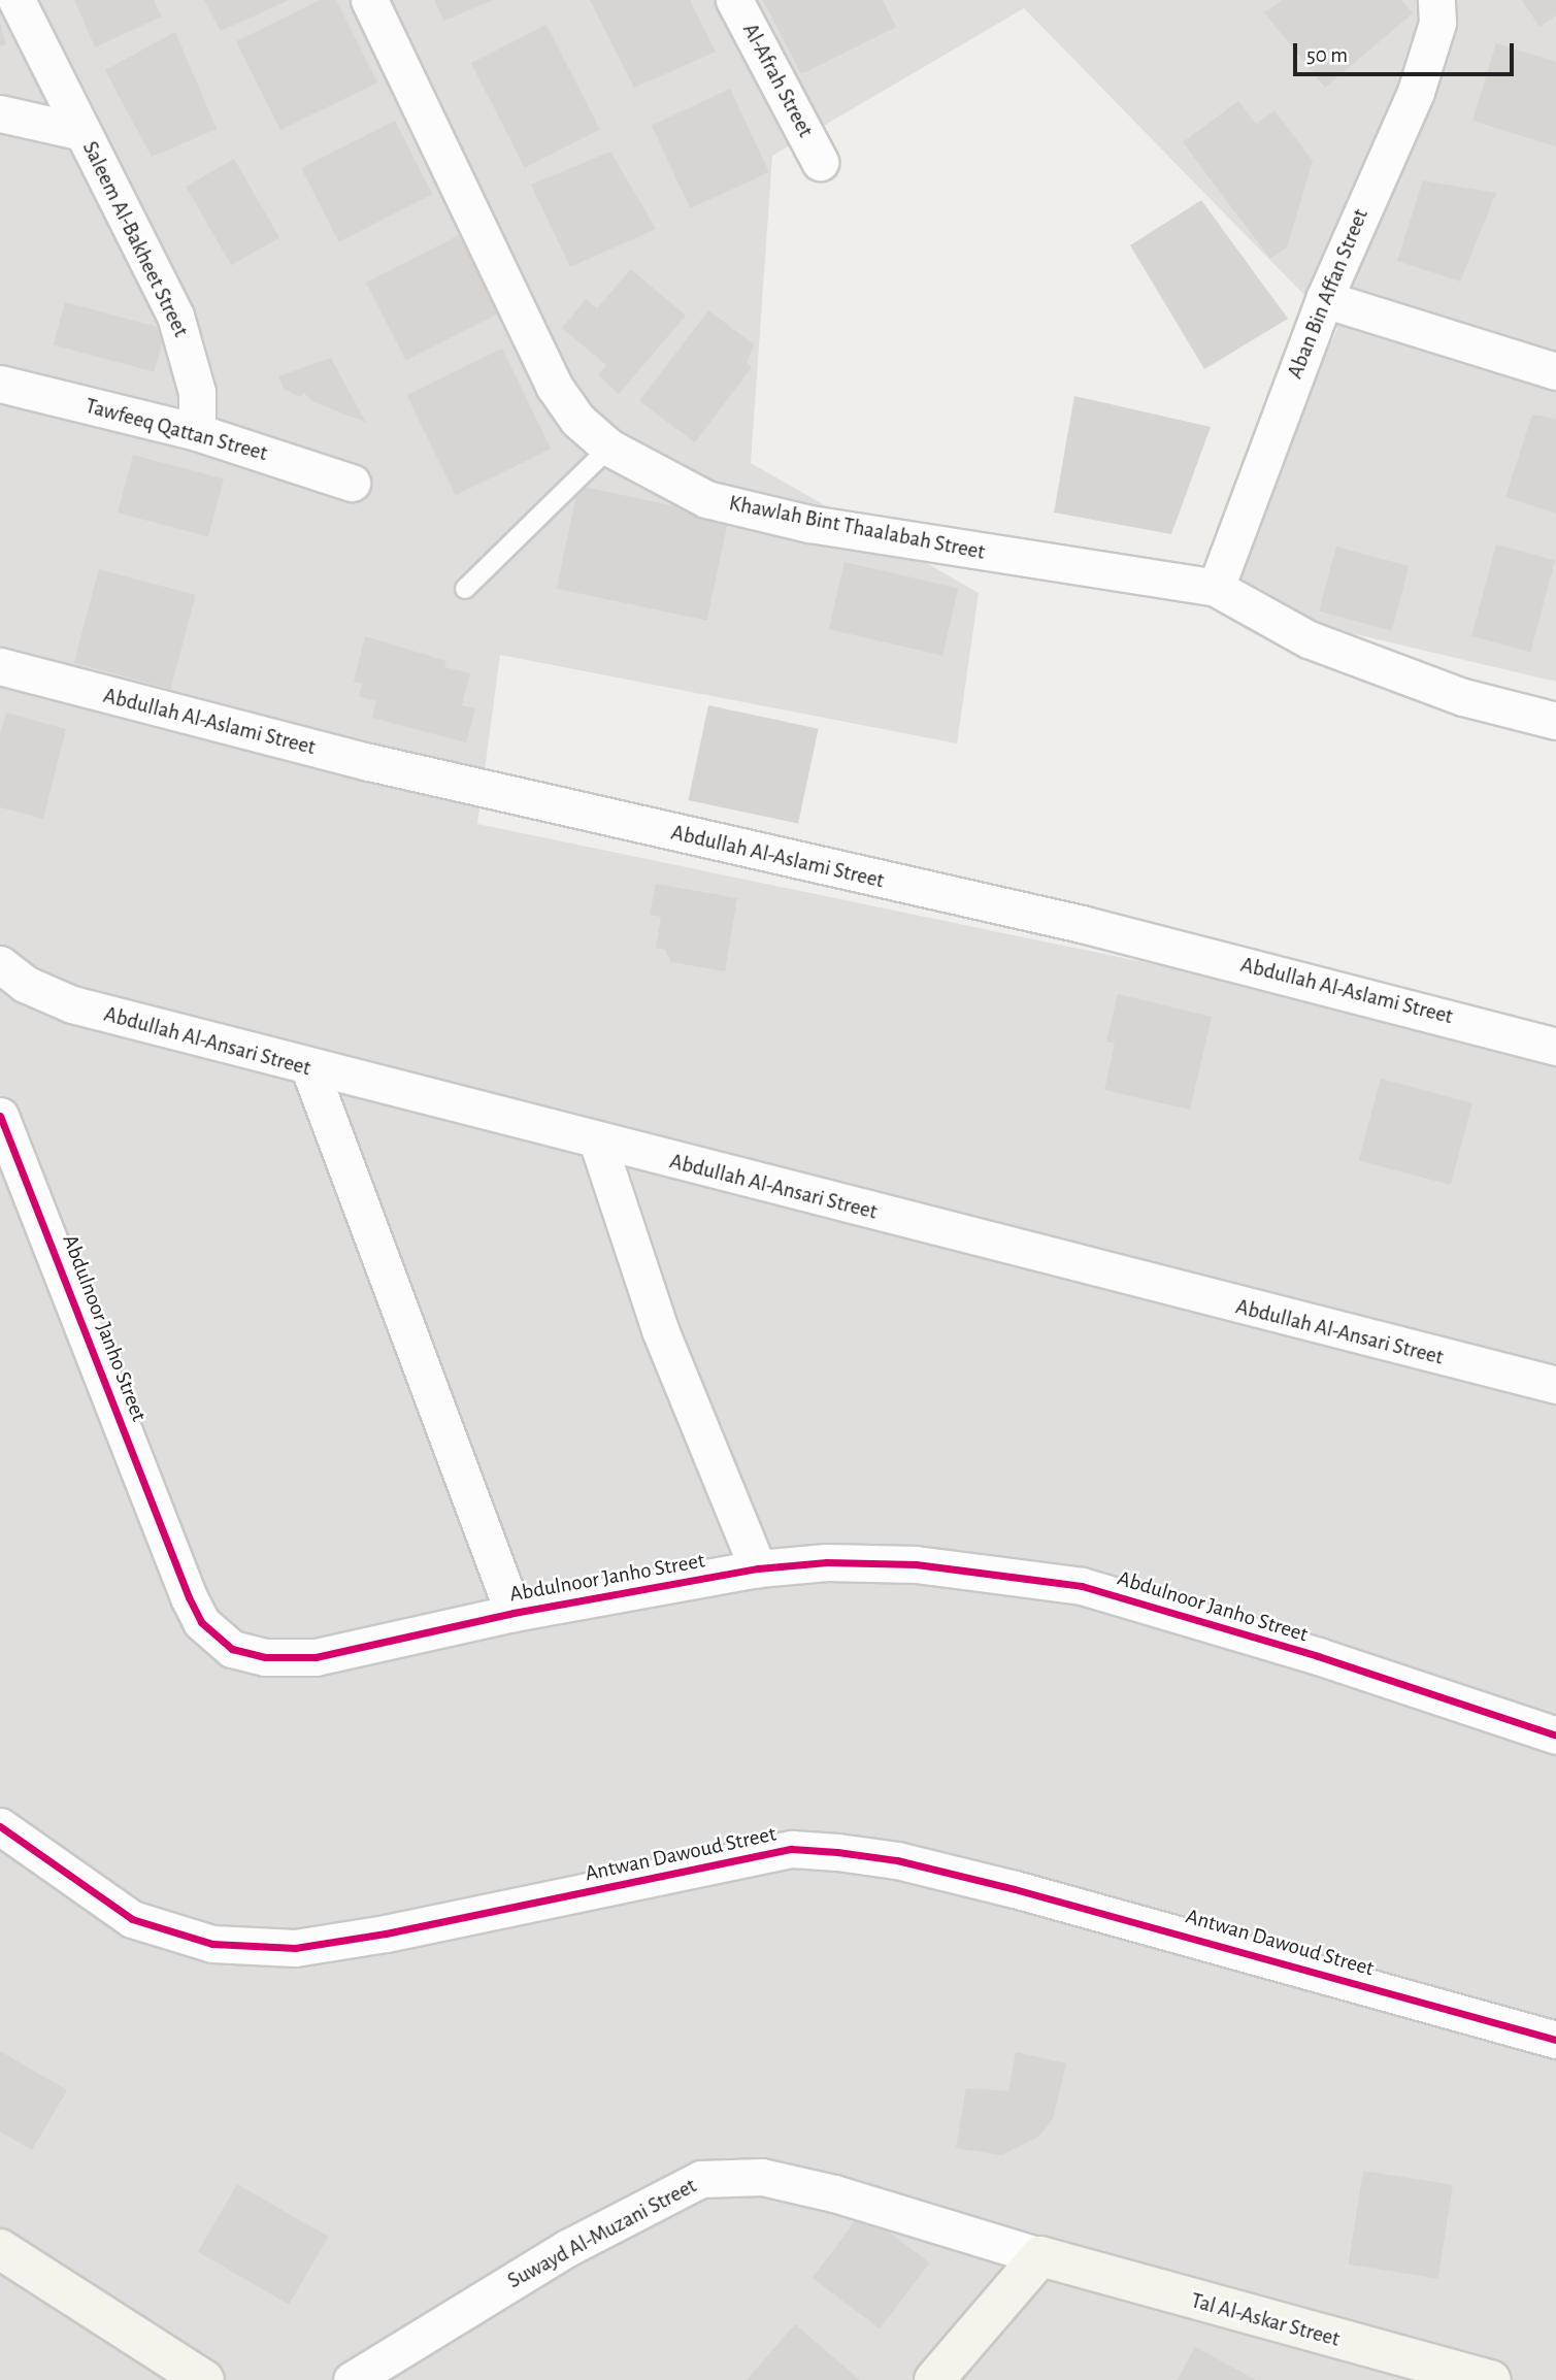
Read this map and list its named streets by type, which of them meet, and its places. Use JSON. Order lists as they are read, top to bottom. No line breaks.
{"streets":{"street":["Al-Afrah Street","Saleem Al-Bakheet Street","Aban Bin Affan Street","Tawfeeq Qattan Street","Khawlah Bint Thaalabah Street","Abdullah Al-Aslami Street","Abdullah Al-Ansari Street","Abdulnoor Janho Street","Antwan Dawoud Street","Suwayd Al-Muzani Street","Tal Al-Askar Street"]},"crossings":[["Saleem Al-Bakheet Street","Tawfeeq Qattan Street"],["Aban Bin Affan Street","Khawlah Bint Thaalabah Street"],["Suwayd Al-Muzani Street","Tal Al-Askar Street"]],"scale_bar":"50 m"}
